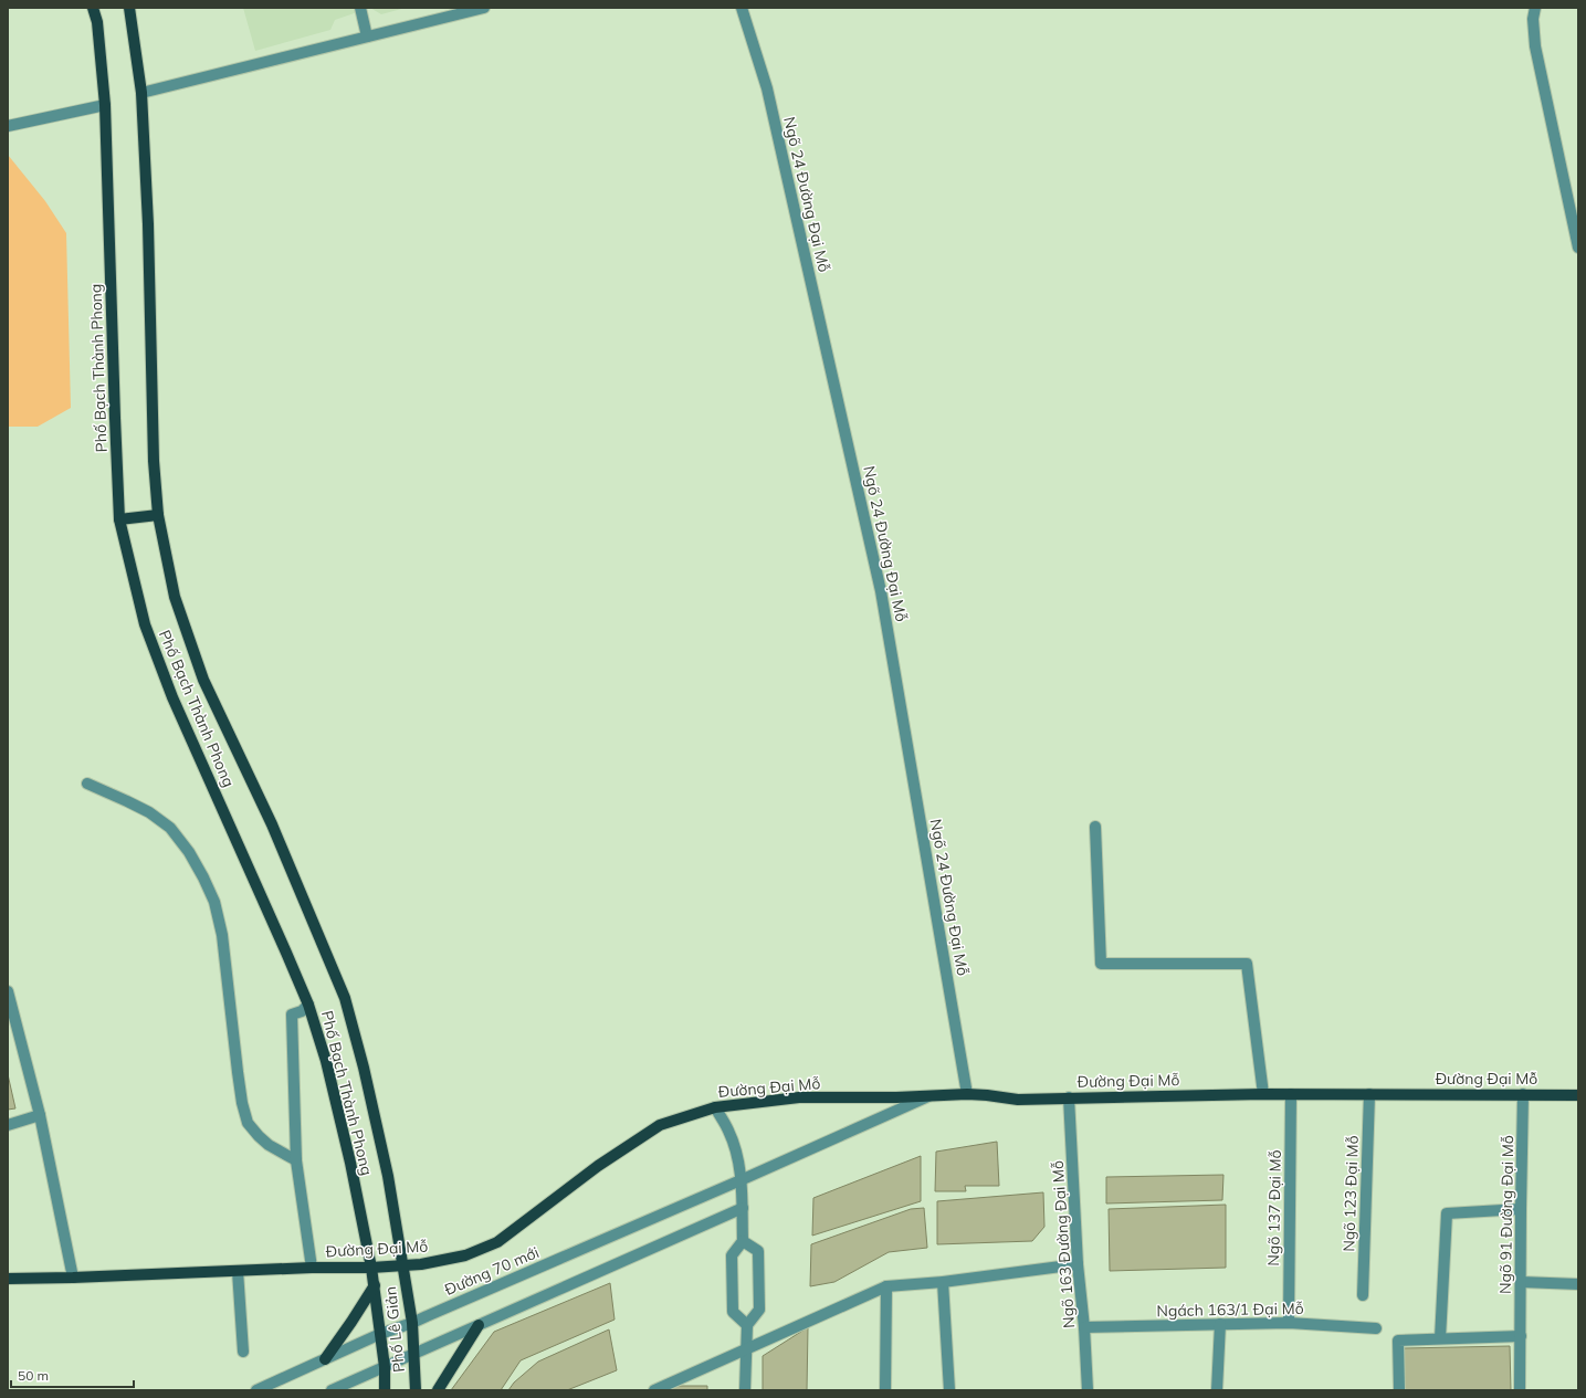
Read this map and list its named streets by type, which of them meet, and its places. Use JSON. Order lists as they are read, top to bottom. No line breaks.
{"streets":{"main road":["Phố Bạch Thành Phong","Đường Đại Mỗ","Phố Lê Giản"],"street":["Ngõ 24 Đường Đại Mỗ","Ngõ 123 Đại Mỗ","Ngõ 137 Đại Mỗ","Ngõ 91 Đường Đại Mỗ","Ngõ 163 Đường Đại Mỗ","Đường 70 mới","Ngách 163/1 Đại Mỗ"]},"crossings":[["Ngõ 24 Đường Đại Mỗ","Đường Đại Mỗ"],["Phố Bạch Thành Phong","Đường Đại Mỗ"],["Phố Bạch Thành Phong","Phố Lê Giản"],["Đường Đại Mỗ","Ngõ 123 Đại Mỗ"],["Đường Đại Mỗ","Ngõ 137 Đại Mỗ"],["Đường Đại Mỗ","Ngõ 91 Đường Đại Mỗ"],["Đường Đại Mỗ","Ngõ 163 Đường Đại Mỗ"],["Đường Đại Mỗ","Đường 70 mới"],["Đường Đại Mỗ","Phố Lê Giản"],["Ngõ 137 Đại Mỗ","Ngách 163/1 Đại Mỗ"],["Ngõ 163 Đường Đại Mỗ","Ngách 163/1 Đại Mỗ"],["Đường 70 mới","Phố Lê Giản"]],"scale_bar":"50 m"}
